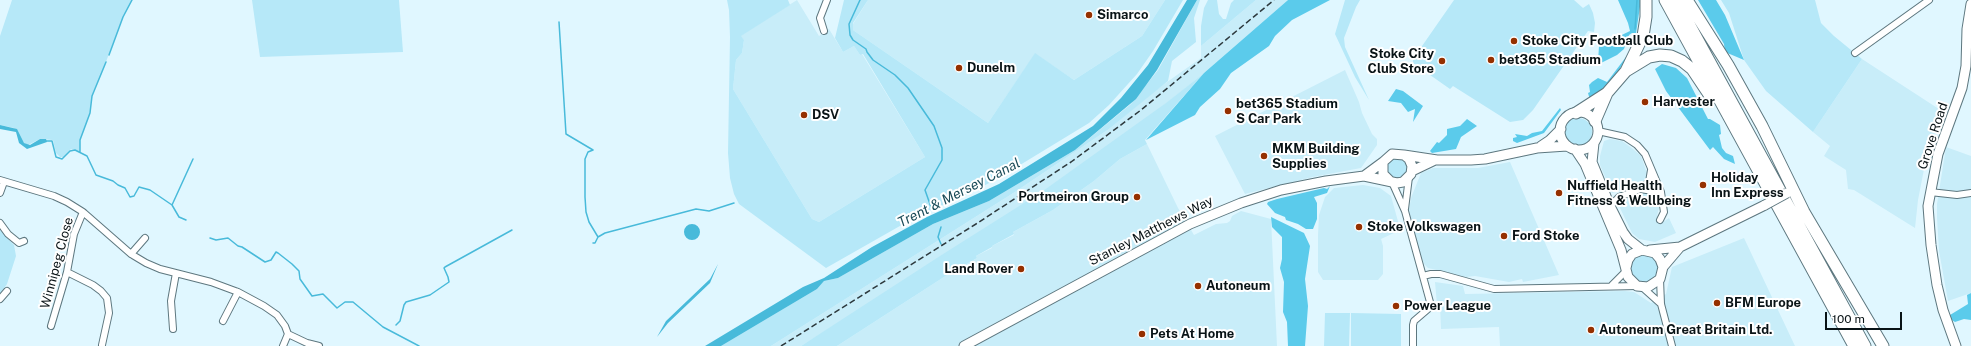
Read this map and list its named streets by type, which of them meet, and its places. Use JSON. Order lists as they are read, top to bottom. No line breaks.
{"streets":{"main road":["Grove Road","Stanley Matthews Way"],"street":["Winnipeg Close"]},"water":["Trent & Mersey Canal"],"places":["Simarco","Stoke City Football Club","bet365 Stadium","Stoke City Club Store","Dunelm","Harvester","bet365 Stadium S Car Park","DSV","MKM Building Supplies","Holiday Inn Express","Nuffield Health Fitness & Wellbeing","Portmeiron Group","Stoke Volkswagen","Ford Stoke","Land Rover","Autoneum","BFM Europe","Power League","Autoneum Great Britain Ltd.","Pets At Home"],"scale_bar":"100 m"}
